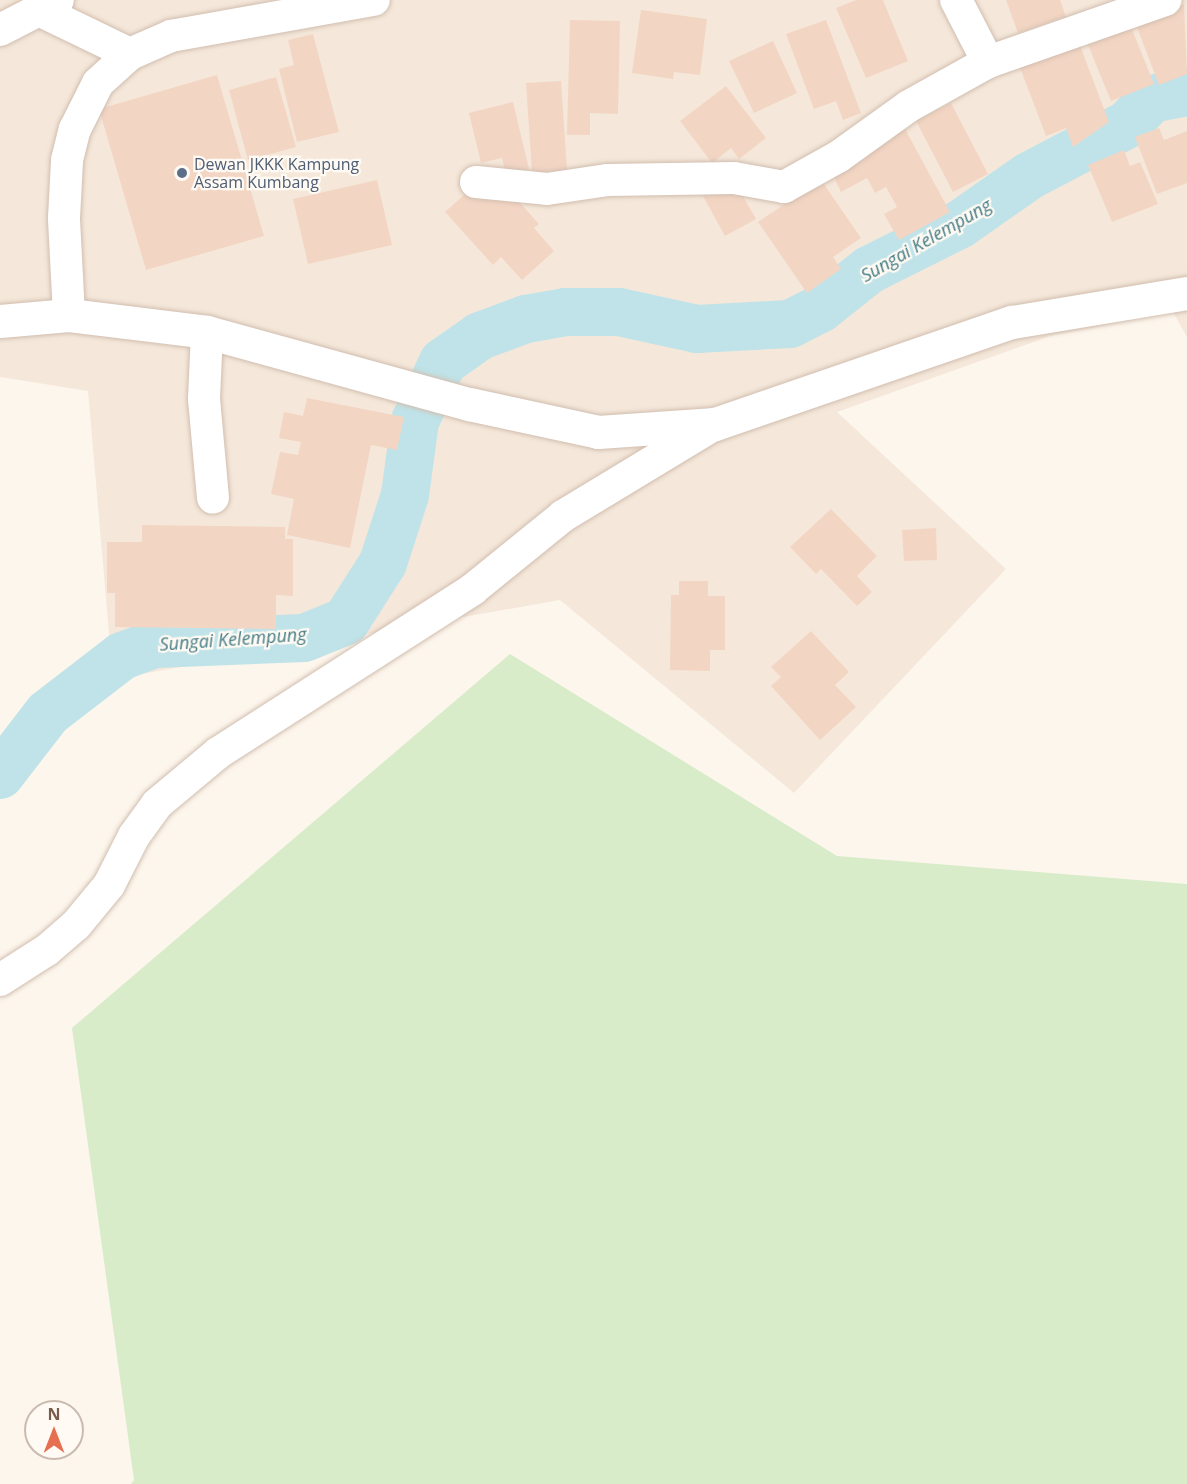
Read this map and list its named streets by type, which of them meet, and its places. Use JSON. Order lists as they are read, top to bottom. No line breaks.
{"water":["Sungai Kelempung"],"places":["Dewan JKKK Kampung Assam Kumbang"],"north":"top"}
